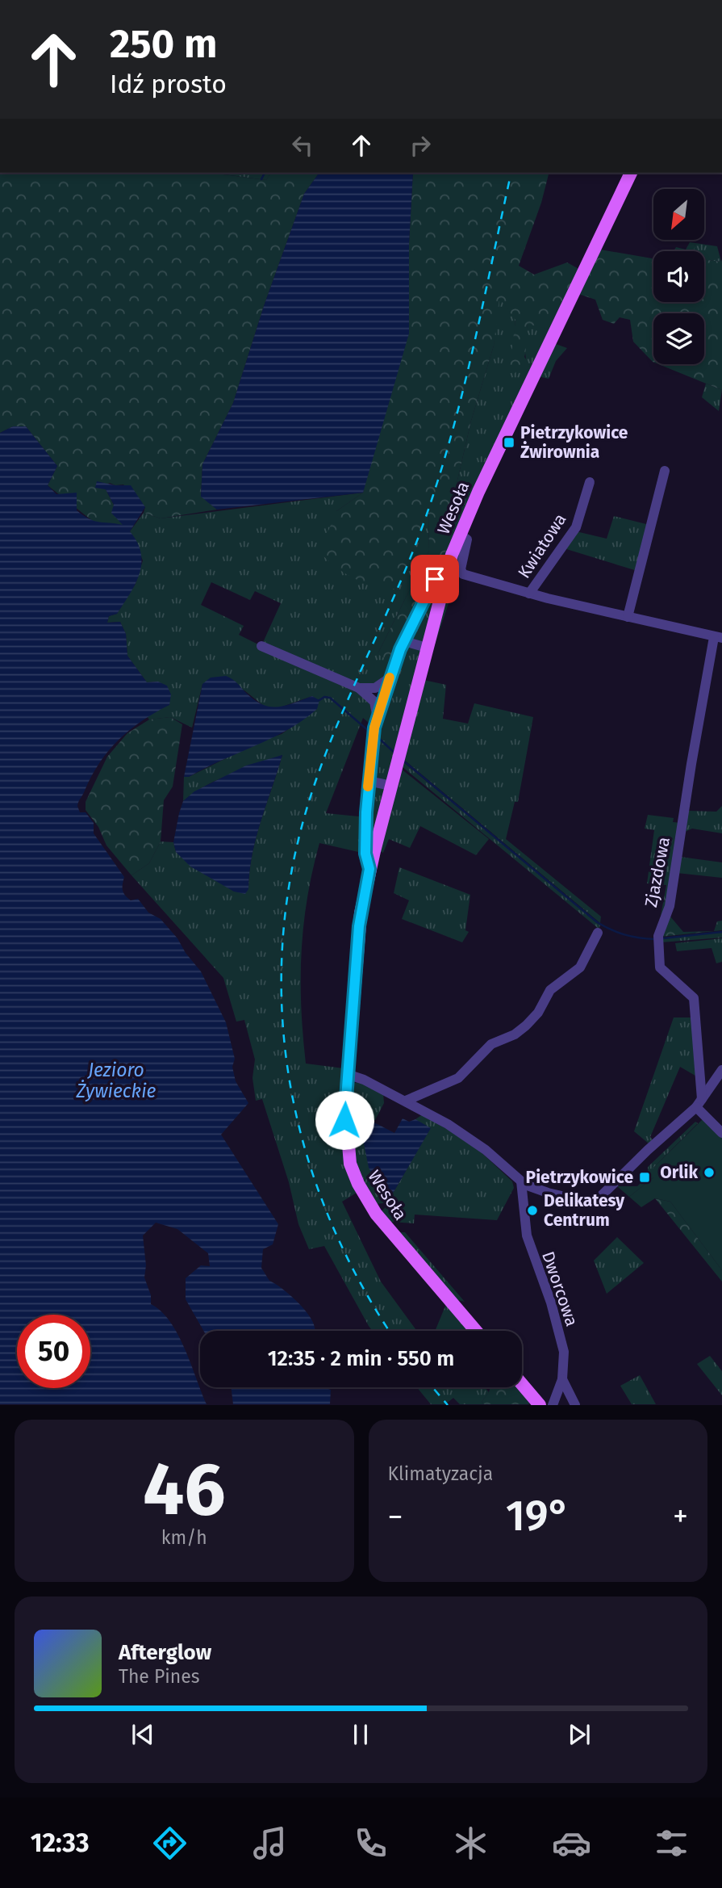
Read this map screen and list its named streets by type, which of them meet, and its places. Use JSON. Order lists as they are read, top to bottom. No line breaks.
{"streets":{"main road":["Wesoła"],"street":["Kwiatowa","Zjazdowa","Dworcowa"]},"water":["Jezioro Żywieckie"],"places":{"transit":["Pietrzykowice Żwirownia","Pietrzykowice"],"other":["Orlik","Delikatesy Centrum"]},"north":"bottom left","page":{"turn":["250 m","Idź prosto"],"limit":"50","trip":"12:35 · 2 min · 550 m","tile":[["46","km/h"],"Klimatyzacja"],"heat":["−","19°","+"],"song":["Afterglow","The Pines"],"tabs":"12:33"}}
